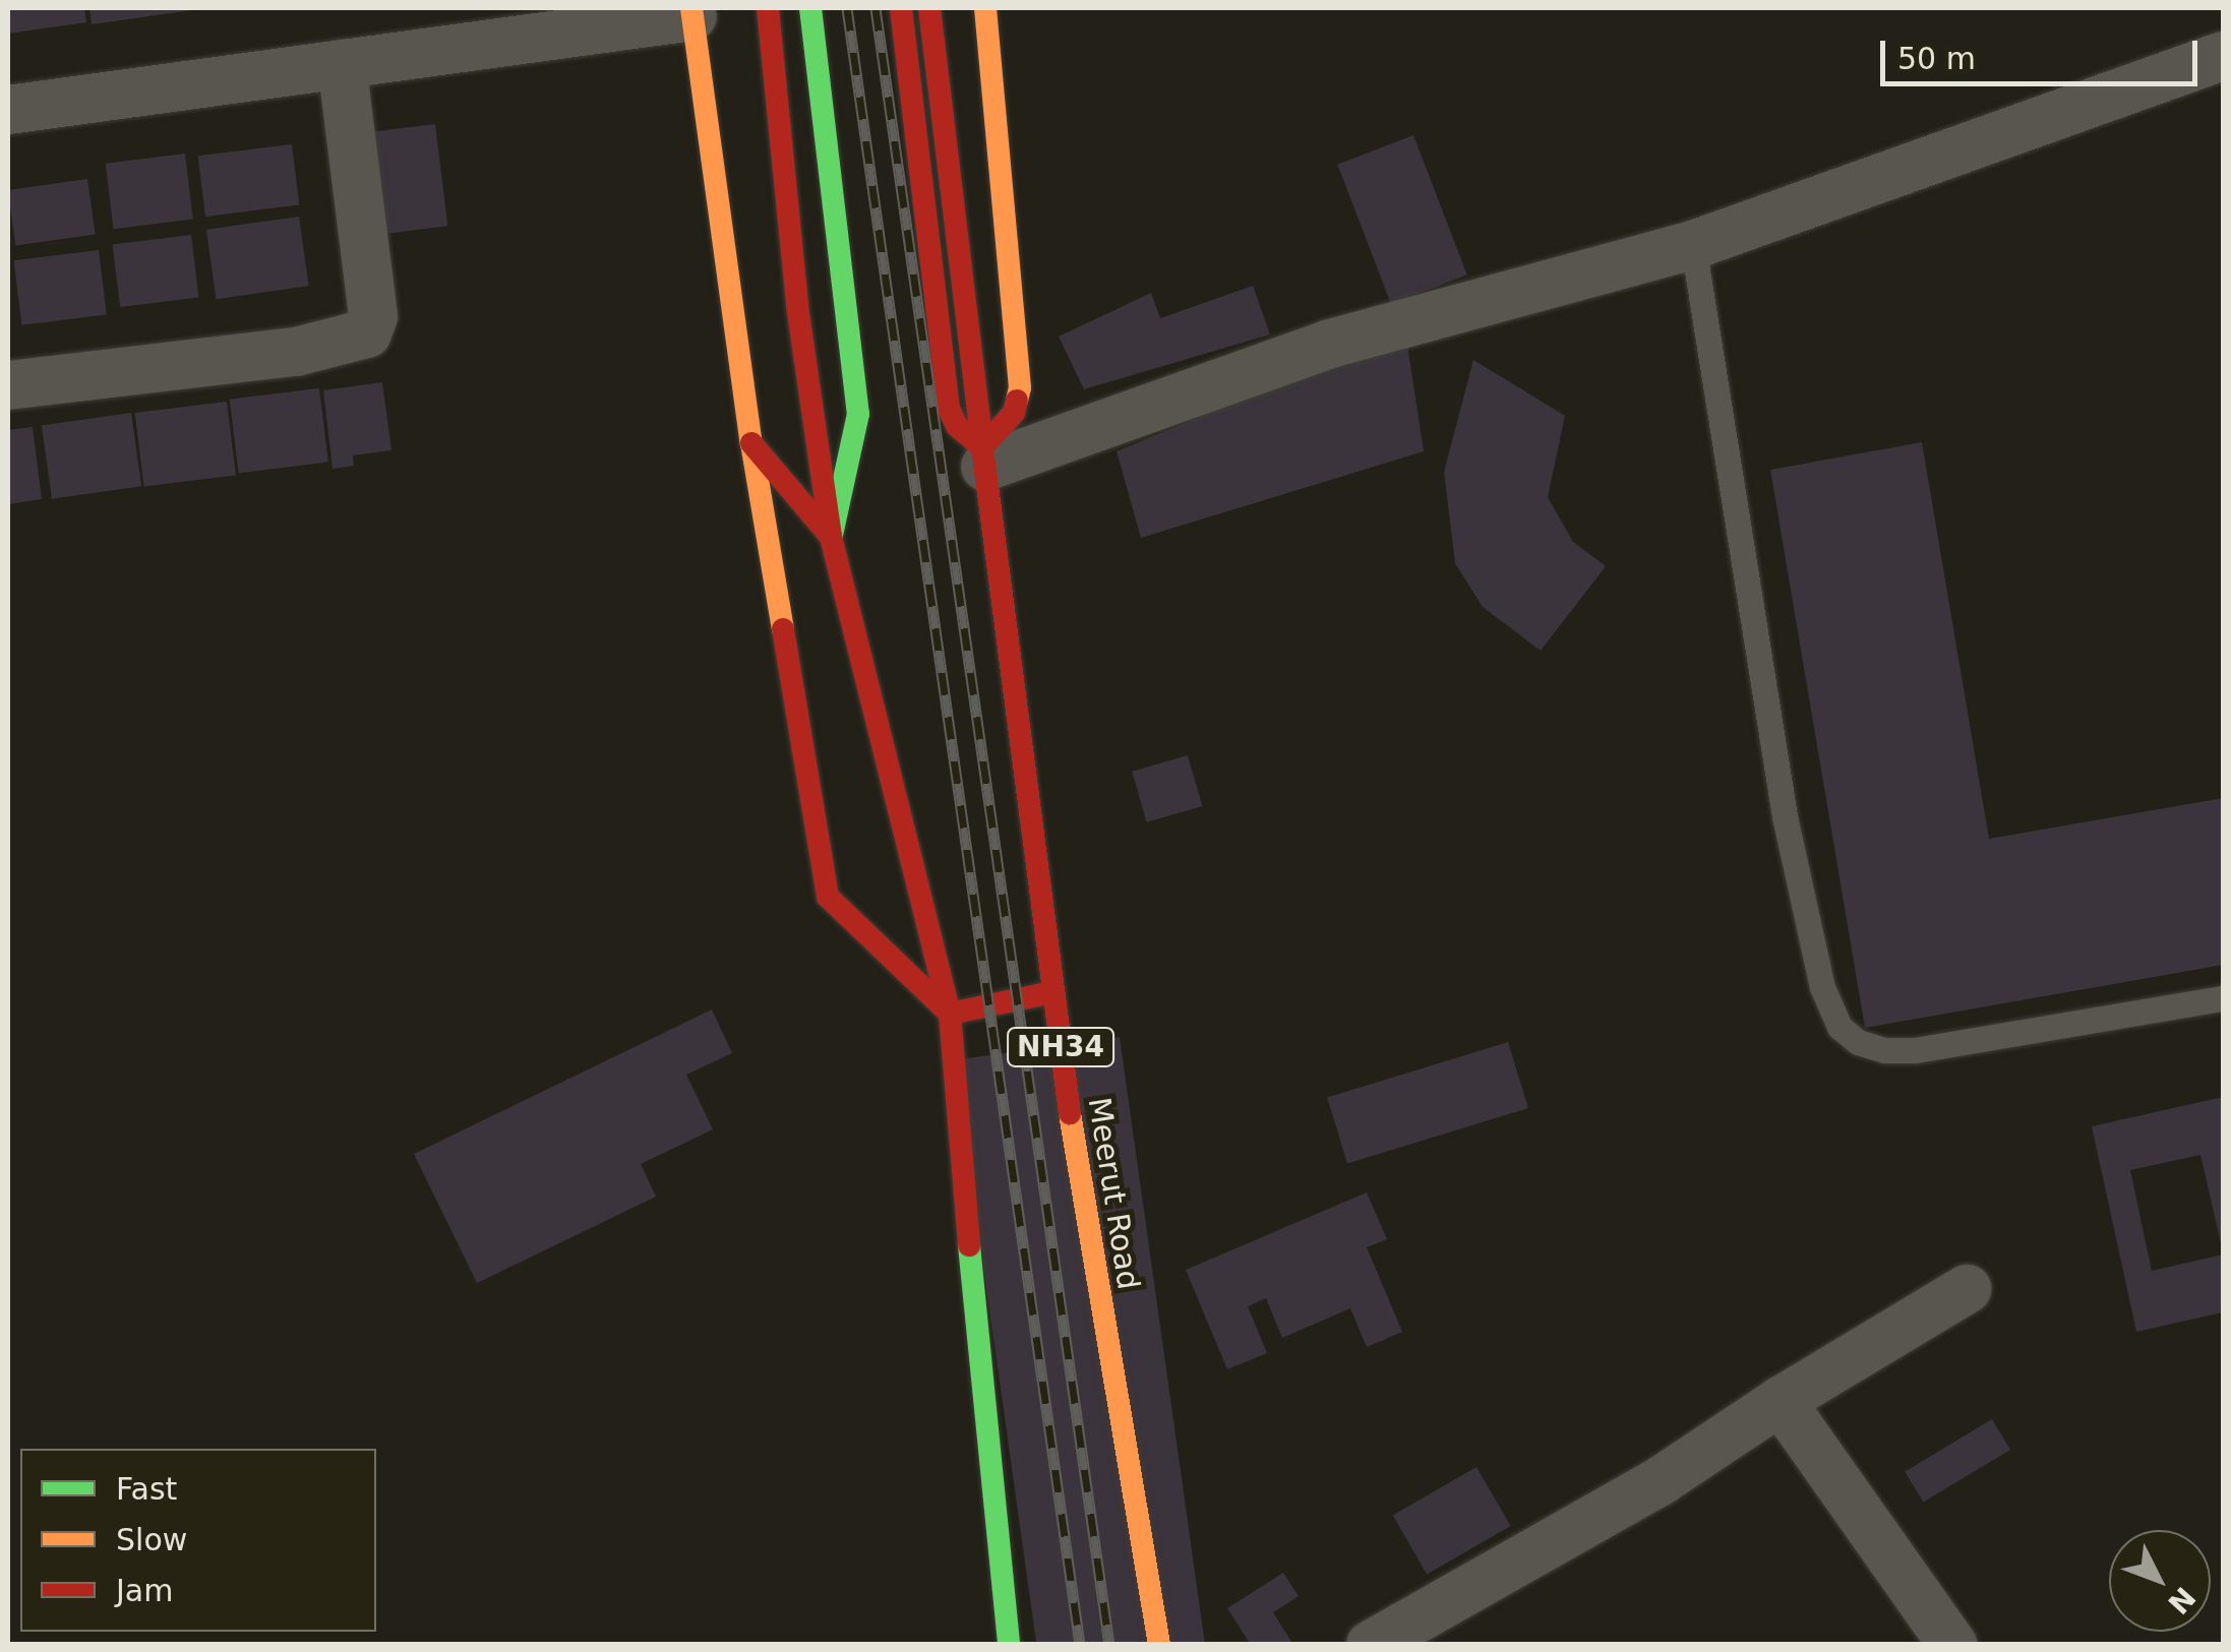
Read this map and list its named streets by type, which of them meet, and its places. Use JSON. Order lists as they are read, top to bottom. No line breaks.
{"streets":{"main road":["NH34","Meerut Road"]},"crossings":[["NH34","Meerut Road"]],"legend":["Fast","Slow","Jam"],"scale_bar":"50 m","north":"bottom right"}
